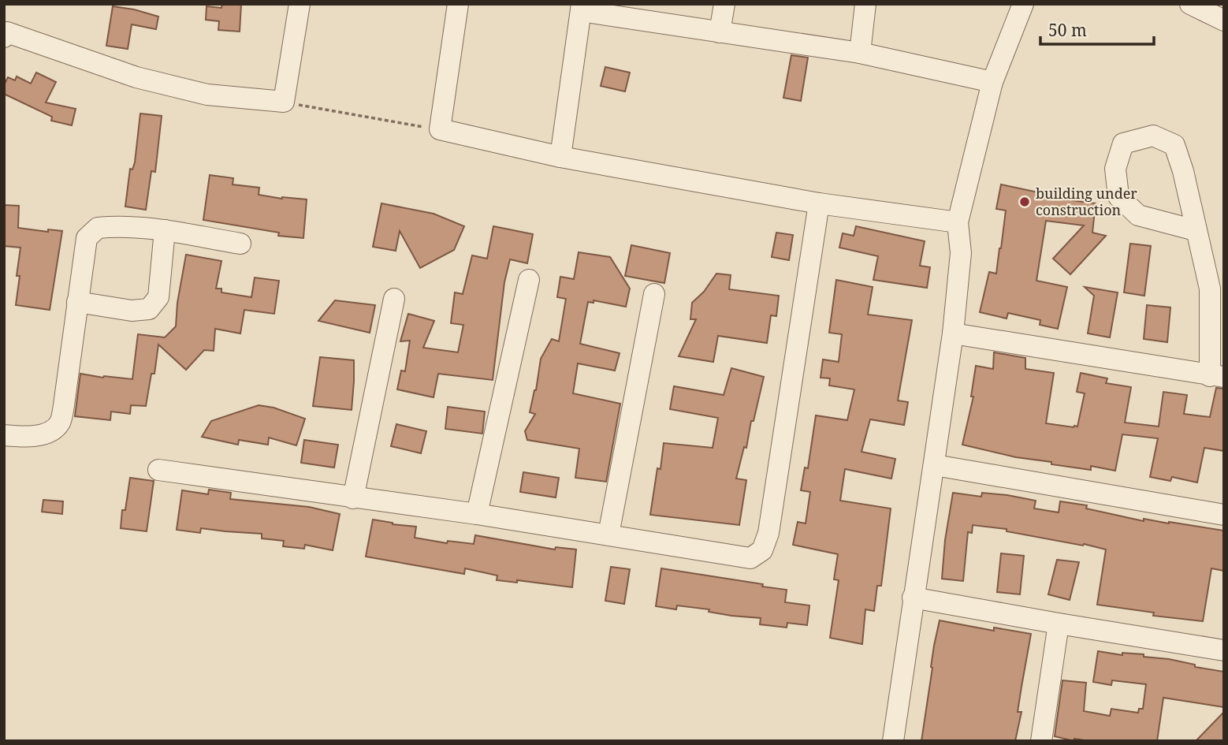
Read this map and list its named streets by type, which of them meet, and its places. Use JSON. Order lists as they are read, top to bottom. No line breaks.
{"places":["building under construction"],"scale_bar":"50 m"}
